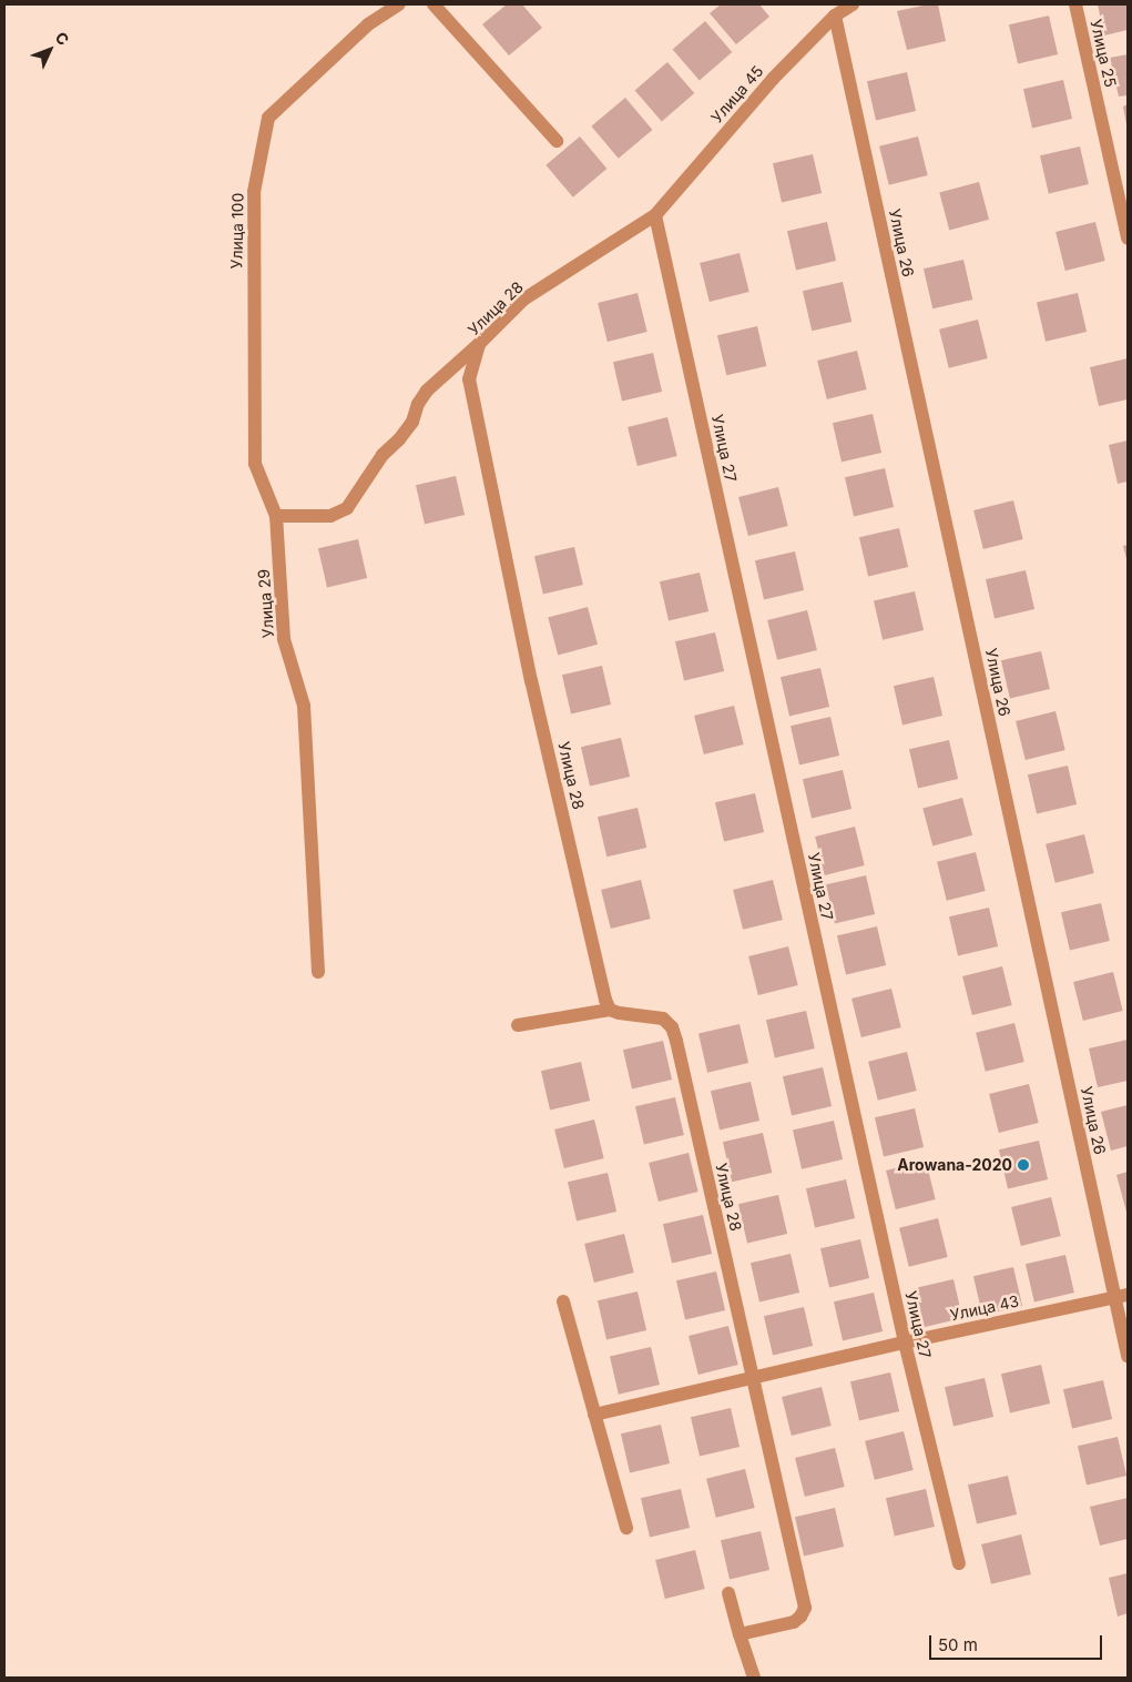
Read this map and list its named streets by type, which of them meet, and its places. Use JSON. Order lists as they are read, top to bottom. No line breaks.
{"streets":{"street":["Улица 25","Улица 45","Улица 100","Улица 26","Улица 28","Улица 27","Улица 29","Улица 43"]},"crossings":[["Улица 45","Улица 26"],["Улица 45","Улица 28"],["Улица 45","Улица 27"],["Улица 100","Улица 29"],["Улица 26","Улица 43"],["Улица 28","Улица 27"],["Улица 28","Улица 43"],["Улица 27","Улица 43"]],"places":["Arowana-2020"],"scale_bar":"50 m","north":"top right"}
